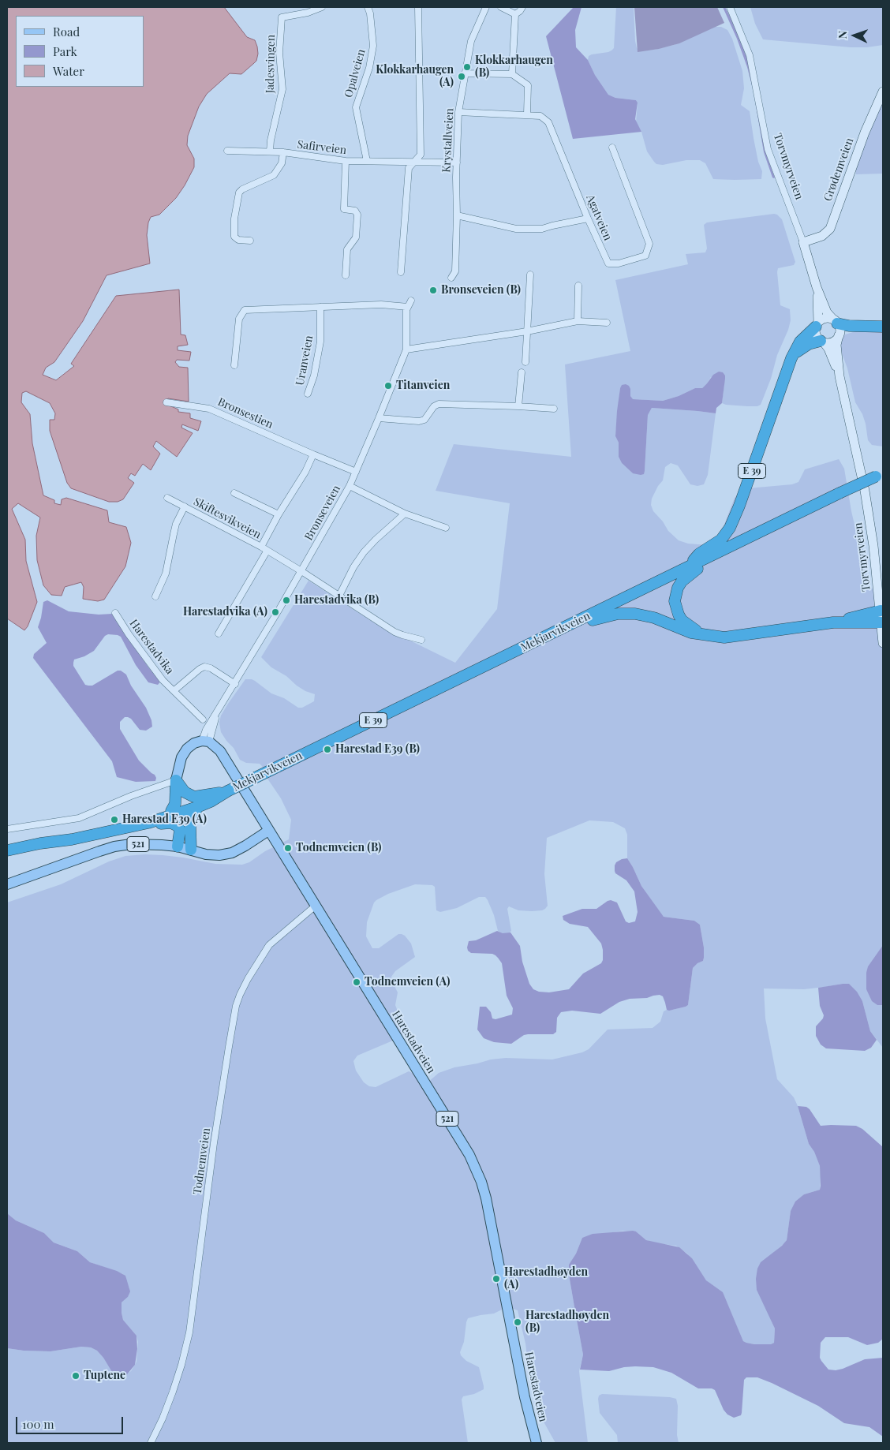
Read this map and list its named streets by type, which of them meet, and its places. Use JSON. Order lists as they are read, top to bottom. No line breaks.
{"streets":{"highway":["E 39","Mekjarvikveien"],"main road":["Torvmyrveien","Grødemveien","521","Harestadveien"],"street":["Jadesvingen","Opalveien","Krystallveien","Safirveien","Agatveien","Uranveien","Bronsestien","Bronseveien","Skiftesvikveien","Harestadvika","Todnemveien"]},"crossings":[["Jadesvingen","Safirveien"],["Opalveien","Safirveien"],["Krystallveien","Safirveien"],["Krystallveien","Agatveien"],["Torvmyrveien","Grødemveien"],["Torvmyrveien","E 39"],["Uranveien","Bronseveien"],["Bronsestien","Bronseveien"],["Bronsestien","Skiftesvikveien"],["E 39","Mekjarvikveien"],["E 39","521"],["Bronseveien","Skiftesvikveien"],["Bronseveien","Harestadvika"],["Bronseveien","Harestadveien"],["521","Harestadveien"],["Harestadveien","Todnemveien"]],"places":["Klokkarhaugen (B)","Klokkarhaugen (A)","Bronseveien (B)","Titanveien","Harestadvika (B)","Harestadvika (A)","Harestad E39 (B)","Harestad E39 (A)","Todnemveien (B)","Todnemveien (A)","Harestadhøyden (A)","Harestadhøyden (B)","Tuptene"],"legend":["Road","Park","Water"],"scale_bar":"100 m","north":"left"}
